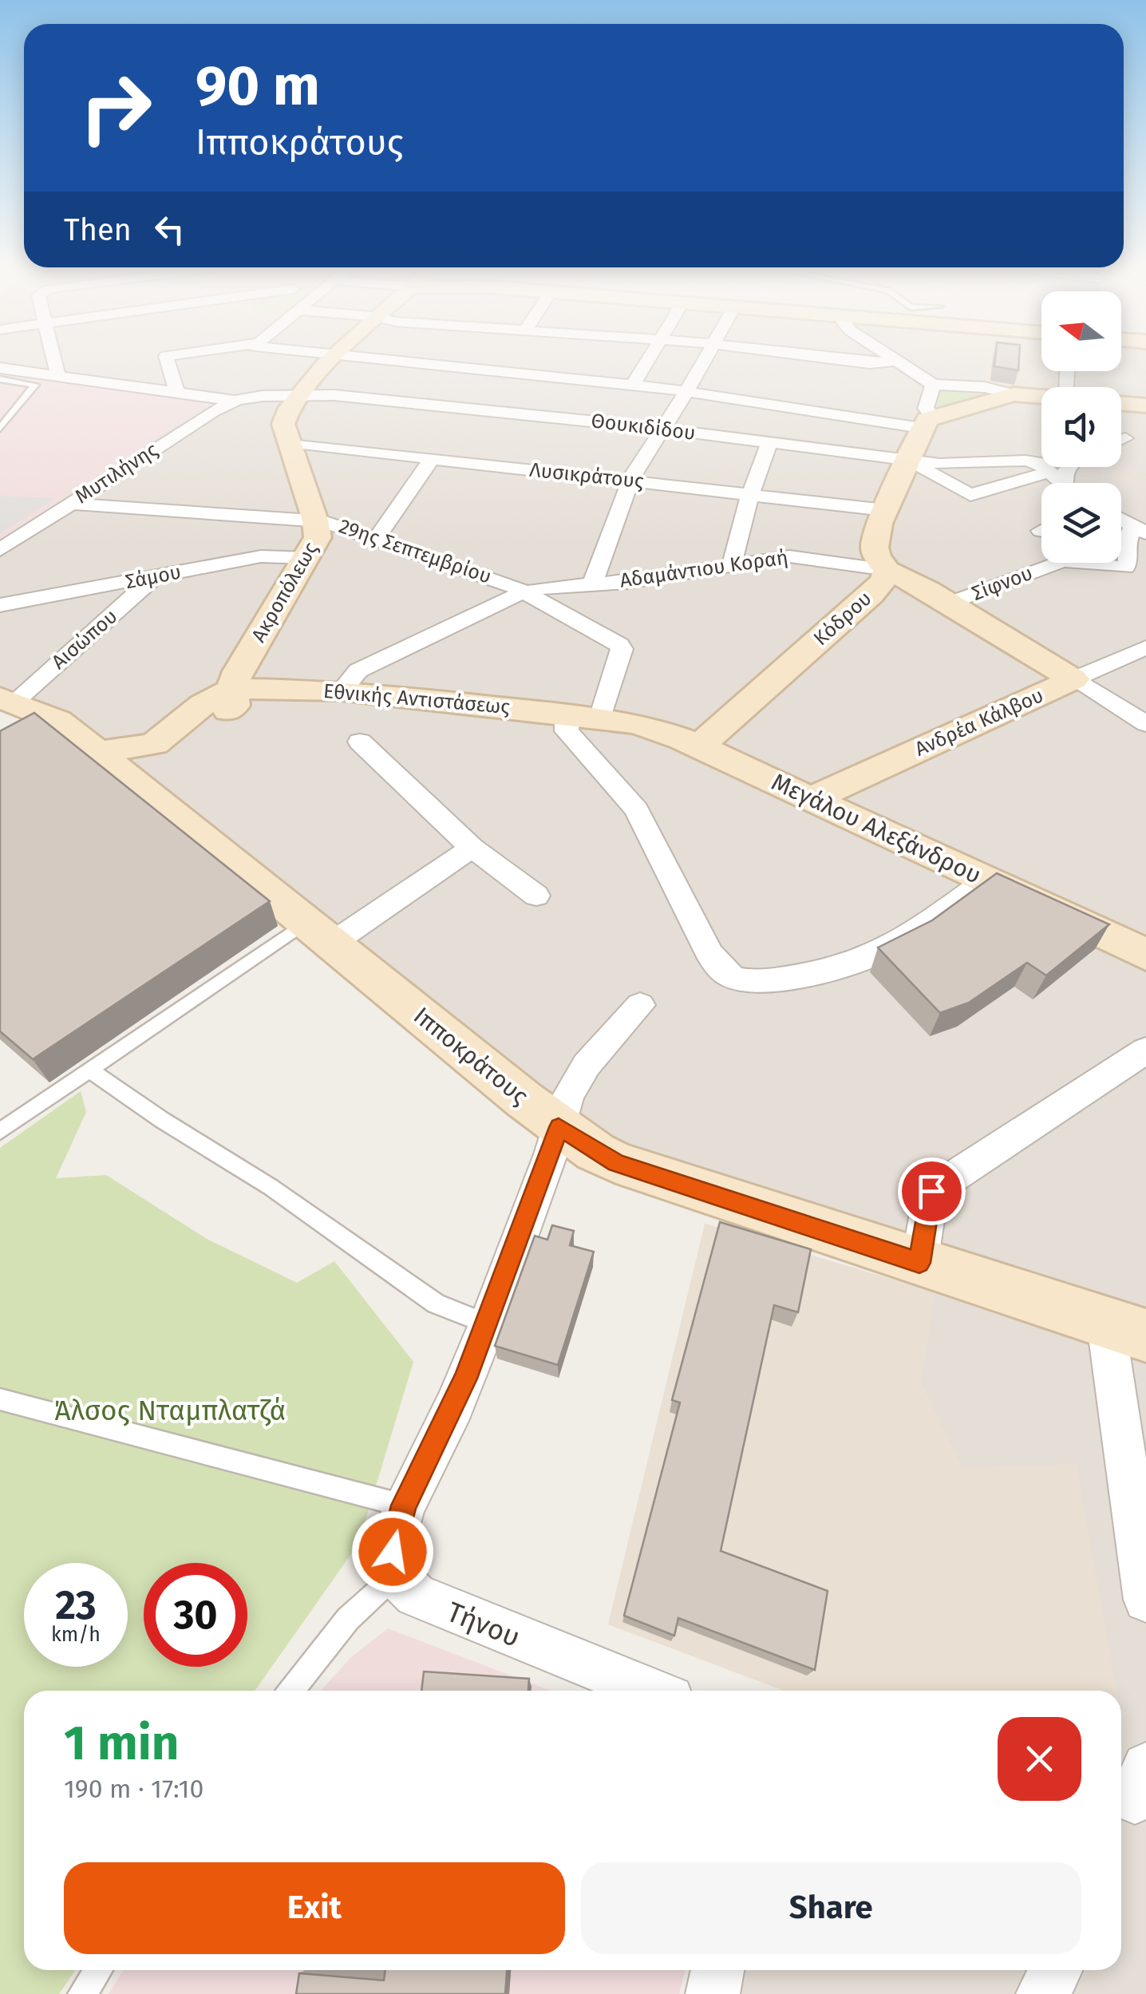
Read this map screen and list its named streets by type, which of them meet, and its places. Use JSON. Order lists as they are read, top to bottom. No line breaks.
{"streets":{"street":["Θουκιδίδου","Μυτιλήνης","Λυσικράτους","29ης Σεπτεμβρίου","Αδαμάντιου Κοραή","Σάμου","Σίφνου","Ακροπόλεως","Κόδρου","Αισώπου","Εθνικής Αντιστάσεως","Ανδρέα Κάλβου","Μεγάλου Αλεξάνδρου","Ιπποκράτους","Τήνου"]},"crossings":[["Θουκιδίδου","Μυτιλήνης"],["Θουκιδίδου","Κόδρου"],["Μυτιλήνης","29ης Σεπτεμβρίου"],["Λυσικράτους","Ακροπόλεως"],["Λυσικράτους","Κόδρου"],["29ης Σεπτεμβρίου","Αδαμάντιου Κοραή"],["29ης Σεπτεμβρίου","Ακροπόλεως"],["29ης Σεπτεμβρίου","Εθνικής Αντιστάσεως"],["29ης Σεπτεμβρίου","Μεγάλου Αλεξάνδρου"],["Αδαμάντιου Κοραή","Σίφνου"],["Αδαμάντιου Κοραή","Κόδρου"],["Αδαμάντιου Κοραή","Εθνικής Αντιστάσεως"],["Αδαμάντιου Κοραή","Ανδρέα Κάλβου"],["Σάμου","Ακροπόλεως"],["Σάμου","Αισώπου"],["Ακροπόλεως","Εθνικής Αντιστάσεως"],["Ακροπόλεως","Ιπποκράτους"],["Κόδρου","Μεγάλου Αλεξάνδρου"],["Αισώπου","Ιπποκράτους"],["Εθνικής Αντιστάσεως","Μεγάλου Αλεξάνδρου"],["Ανδρέα Κάλβου","Μεγάλου Αλεξάνδρου"]],"parks":["Άλσος Νταμπλατζά"],"north":"left","page":{"turn":["90 m","Ιπποκράτους"],"then":"Then","speed":"23 km/h","limit":"30","heading":["1 min","190 m · 17:10"],"buttons":["Exit","Share"]}}
